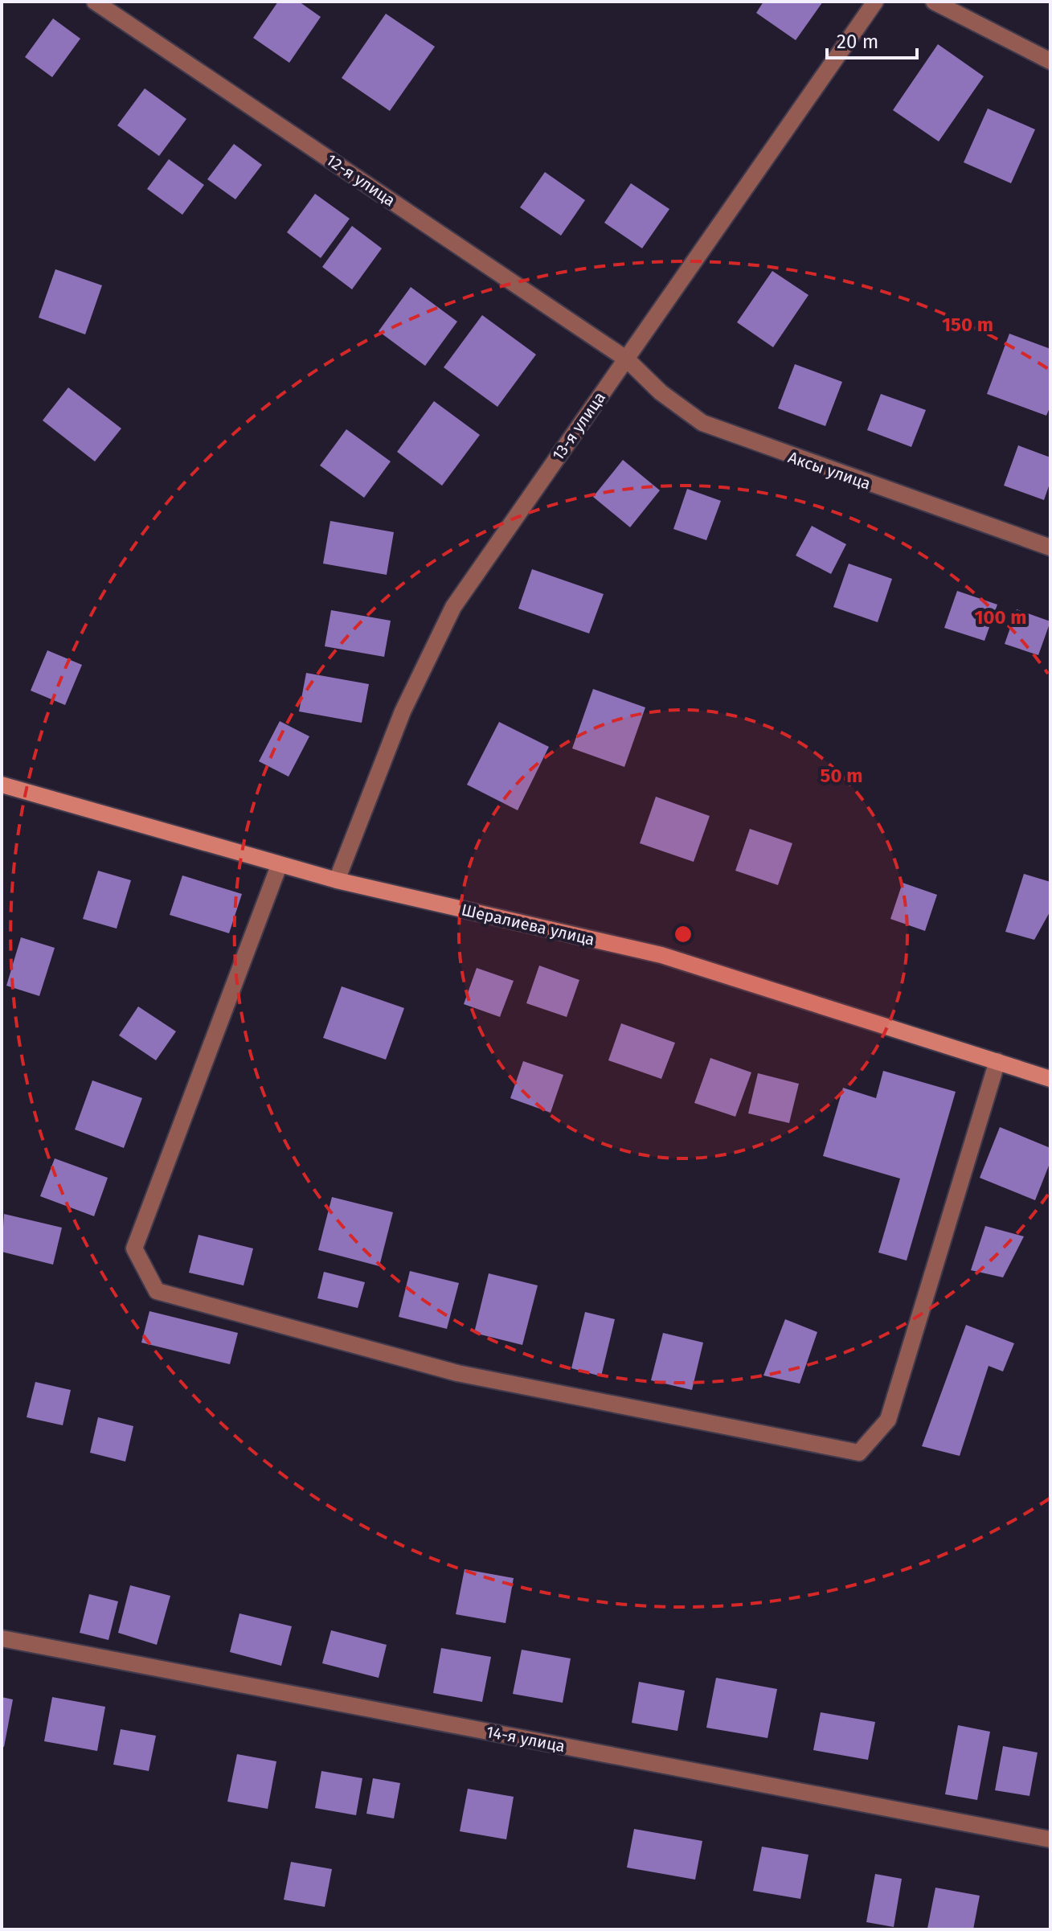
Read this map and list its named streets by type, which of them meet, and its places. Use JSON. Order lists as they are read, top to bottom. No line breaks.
{"streets":{"street":["12-я улица","13-я улица","Аксы улица","Шералиева улица","14-я улица"]},"crossings":[["12-я улица","13-я улица"],["12-я улица","Аксы улица"],["13-я улица","Аксы улица"],["13-я улица","Шералиева улица"]],"scale_bar":"20 m","rings":["150 m","100 m","50 m"]}
